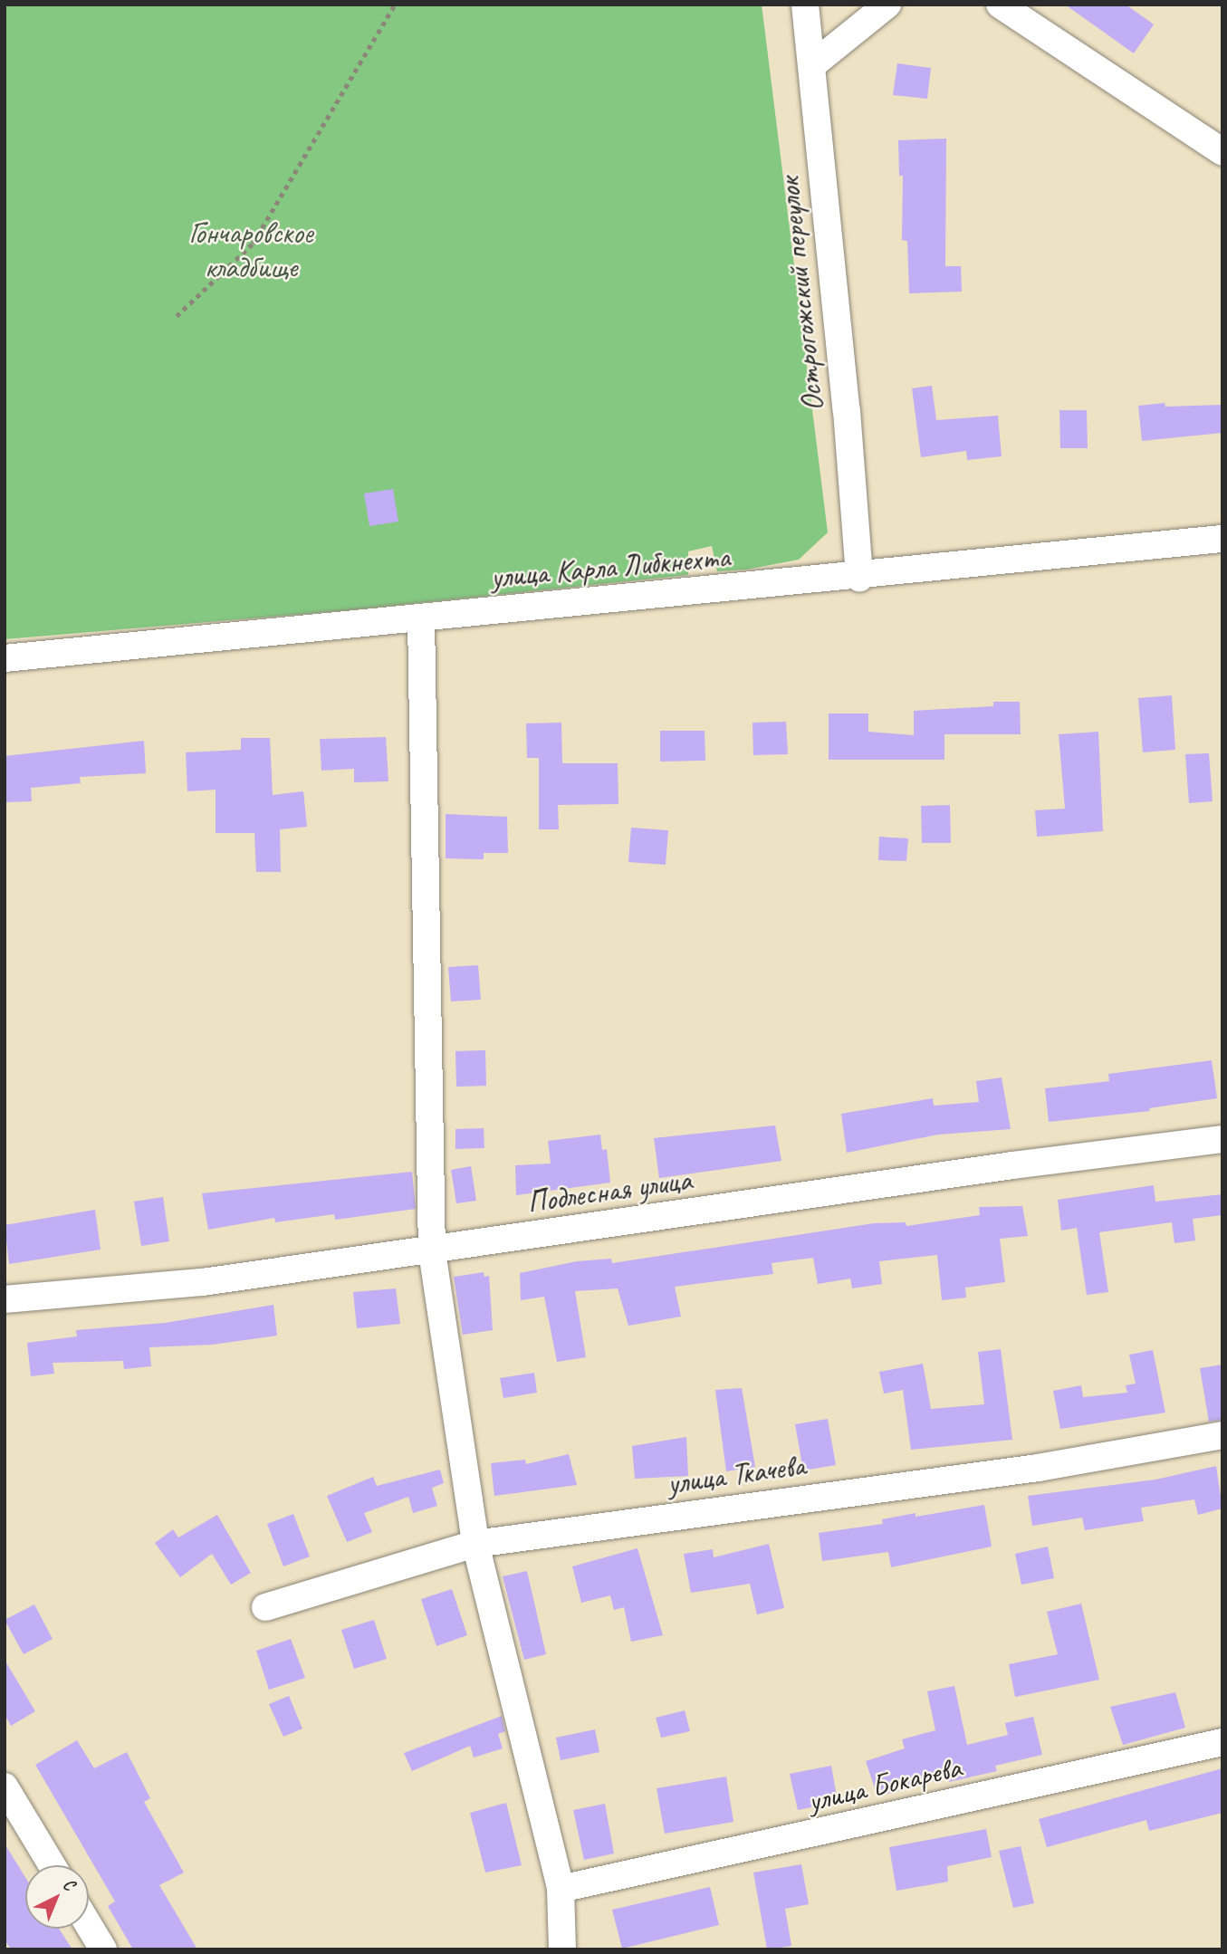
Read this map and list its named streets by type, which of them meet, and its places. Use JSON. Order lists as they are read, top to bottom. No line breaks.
{"streets":{"street":["Острогожский переулок","улица Карла Либкнехта","Подлесная улица","улица Ткачева","улица Бокарева"]},"crossings":[["Острогожский переулок","улица Карла Либкнехта"]],"parks":["Гончаровское кладбище"],"north":"top right"}
